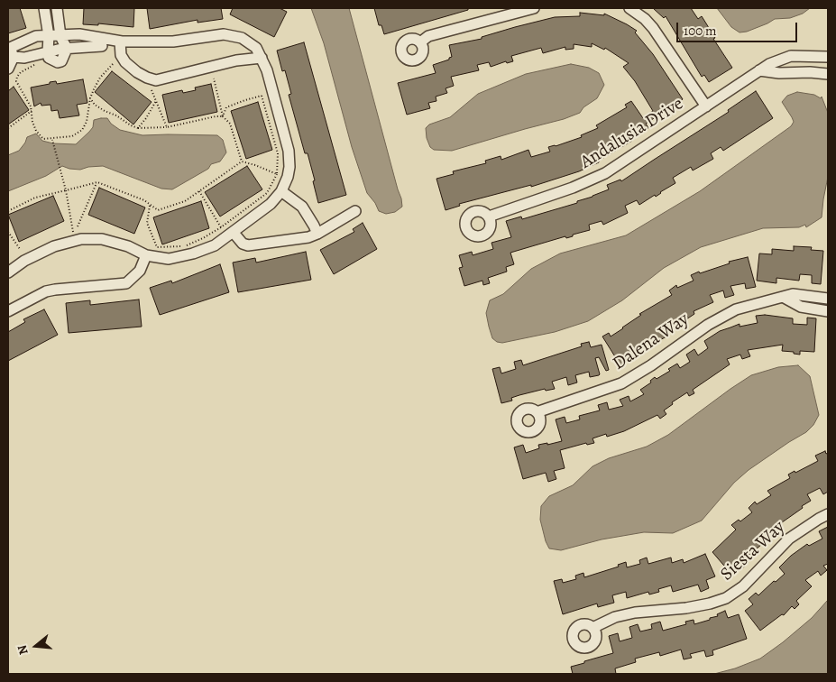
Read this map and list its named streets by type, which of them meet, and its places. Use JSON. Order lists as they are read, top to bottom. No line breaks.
{"streets":{"street":["Andalusia Drive","Dalena Way","Siesta Way"]},"scale_bar":"100 m","north":"left"}
